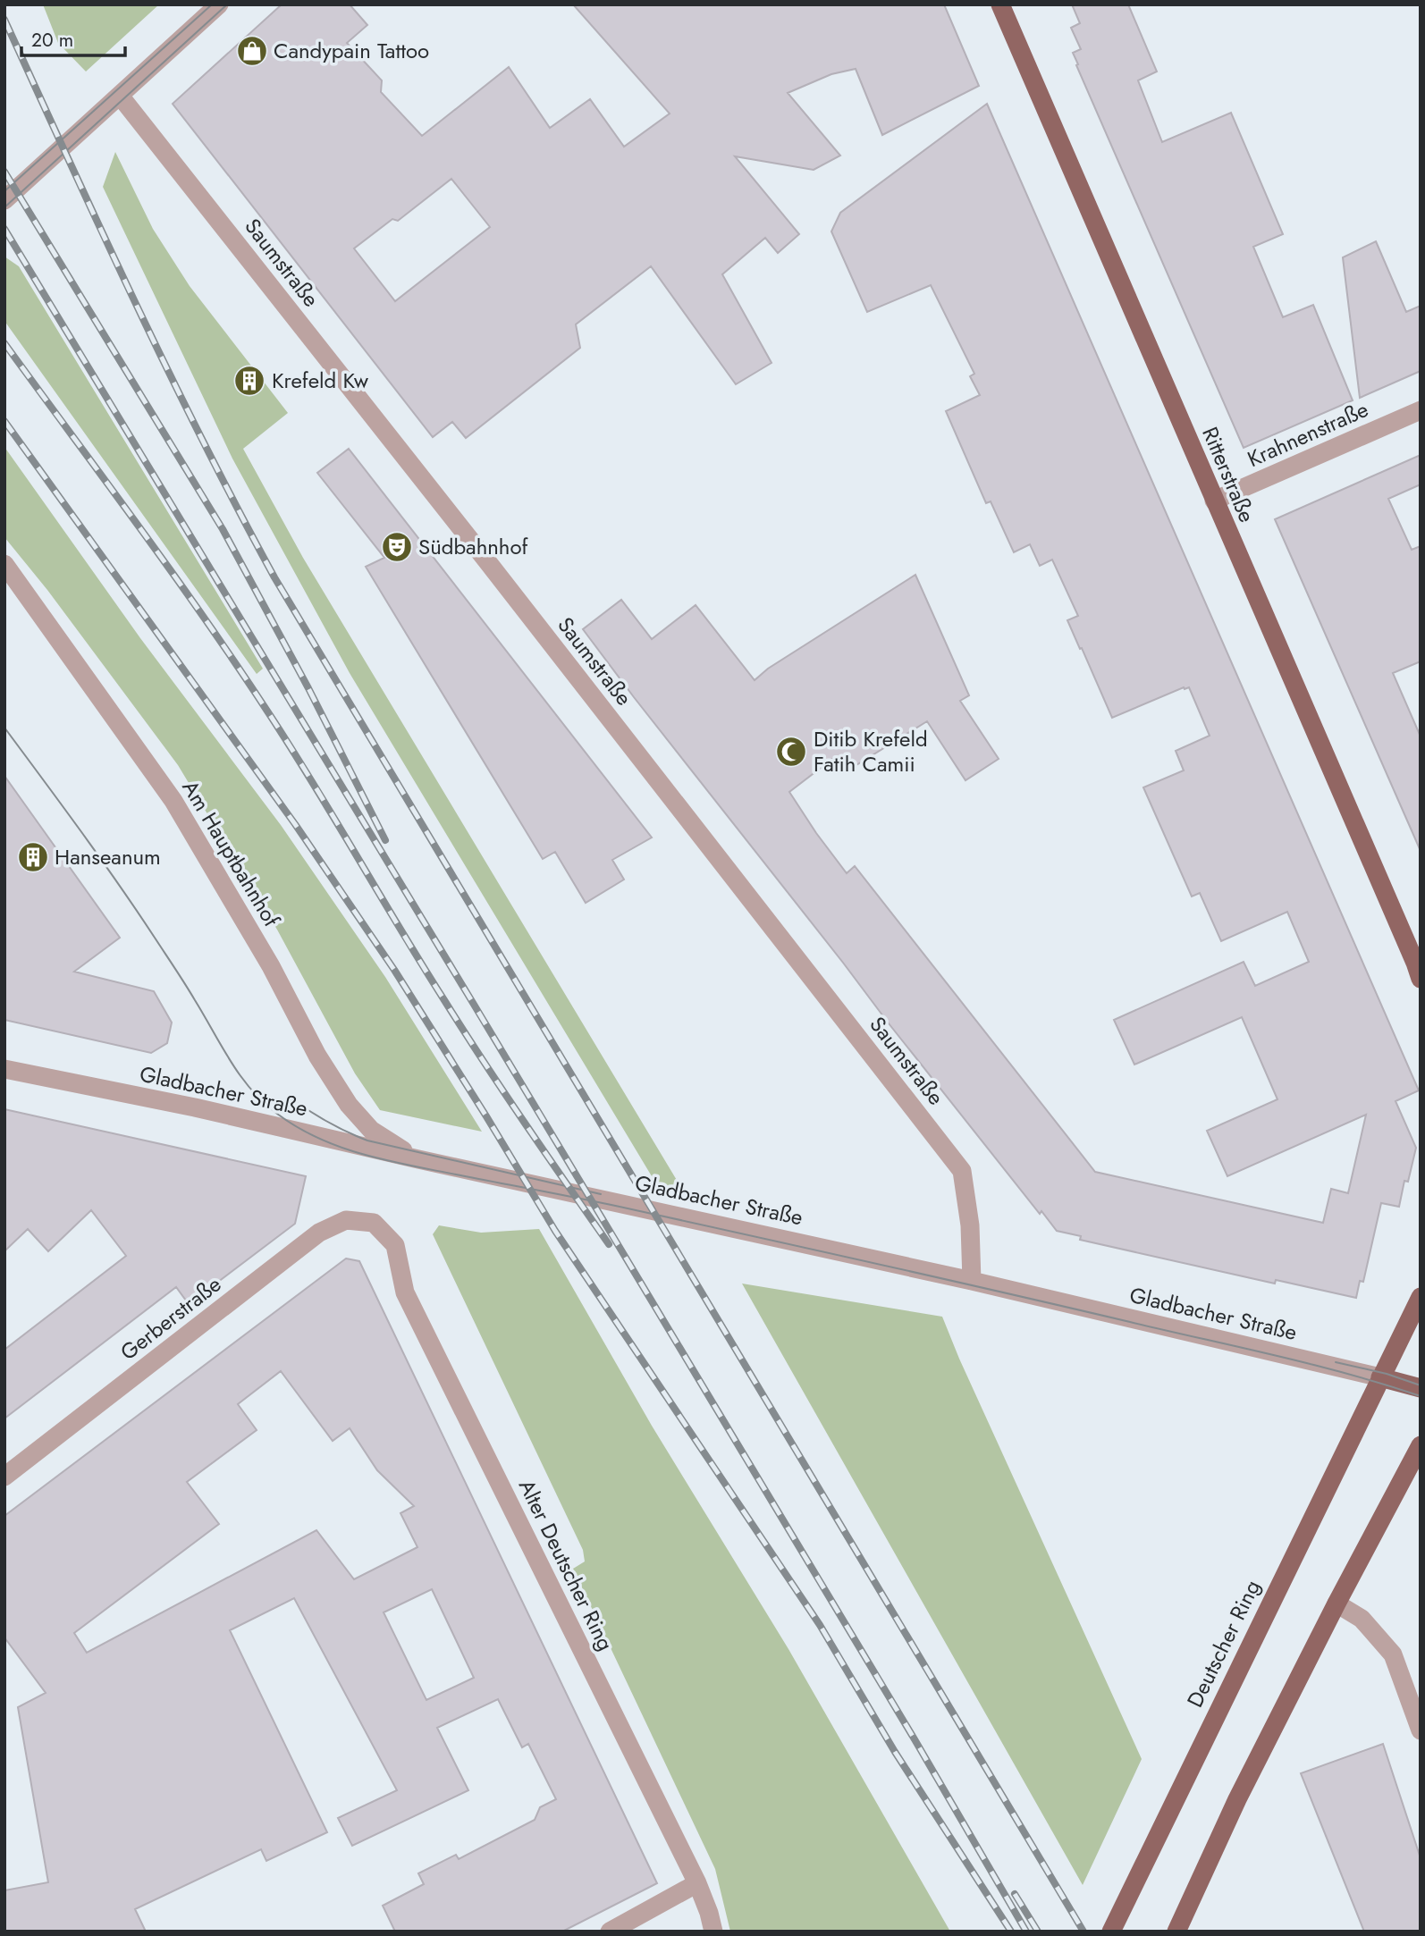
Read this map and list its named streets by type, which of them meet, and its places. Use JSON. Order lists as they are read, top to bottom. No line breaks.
{"streets":{"main road":["Ritterstraße","Gladbacher Straße","Deutscher Ring"],"street":["Saumstraße","Krahnenstraße","Am Hauptbahnhof","Gerberstraße","Alter Deutscher Ring"]},"crossings":[["Saumstraße","Gladbacher Straße"],["Krahnenstraße","Ritterstraße"],["Am Hauptbahnhof","Gladbacher Straße"],["Gladbacher Straße","Deutscher Ring"],["Gerberstraße","Alter Deutscher Ring"]],"places":{"shop":["Candypain Tattoo"],"building":["Krefeld Kw","Hanseanum"],"theatre":["Südbahnhof"],"mosque":["Ditib Krefeld Fatih Camii"]},"scale_bar":"20 m"}
